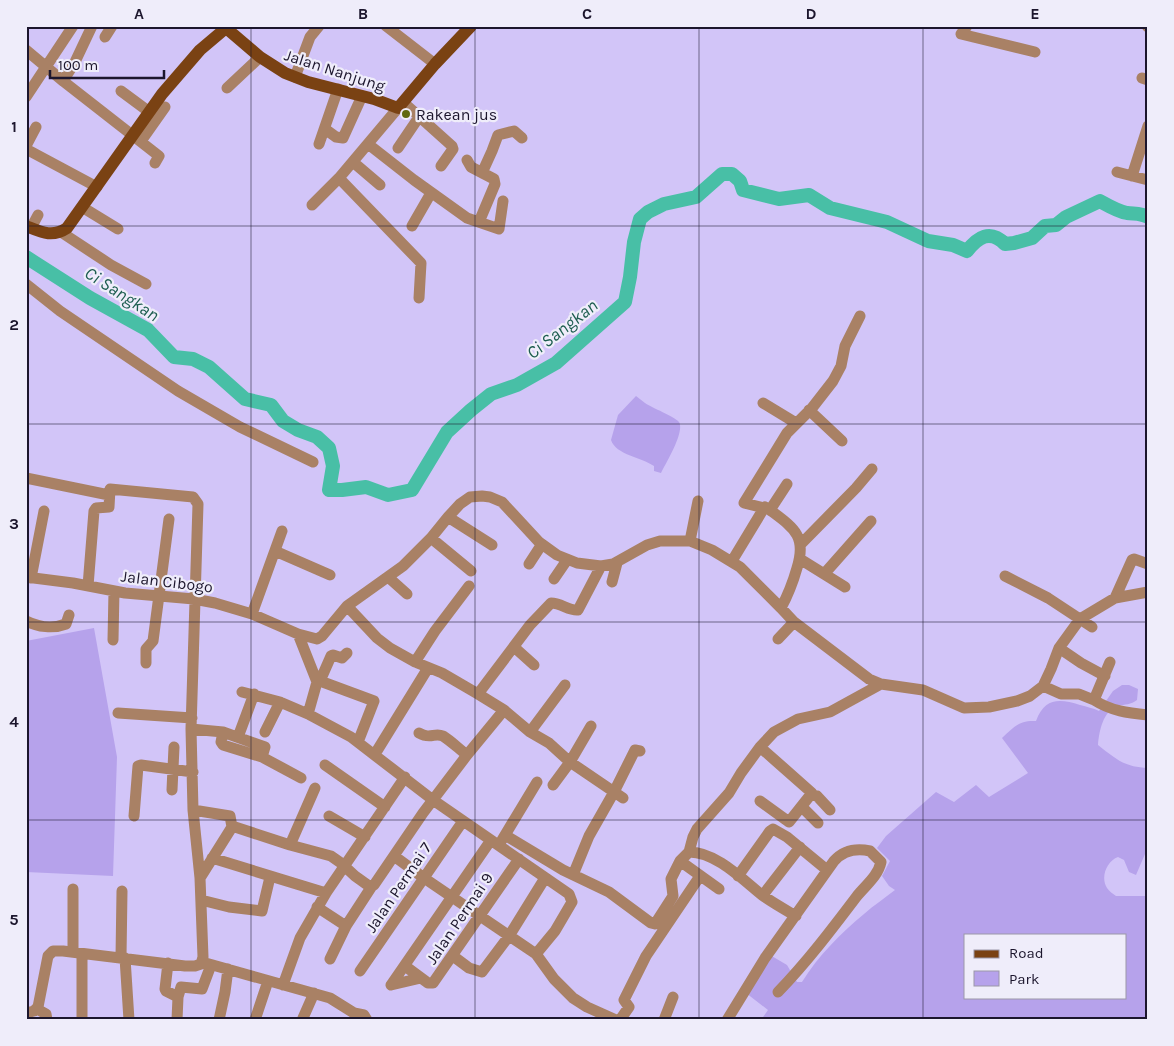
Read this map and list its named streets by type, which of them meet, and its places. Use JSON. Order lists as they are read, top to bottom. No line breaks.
{"streets":{"main road":["Jalan Nanjung"],"street":["Jalan Cibogo","Jalan Permai 7","Jalan Permai 9"]},"water":["Ci Sangkan"],"places":["Rakean jus"],"legend":["Road","Park"],"scale_bar":"100 m","grid":{"columns":["A","B","C","D","E"],"rows":["1","2","3","4","5"]}}
